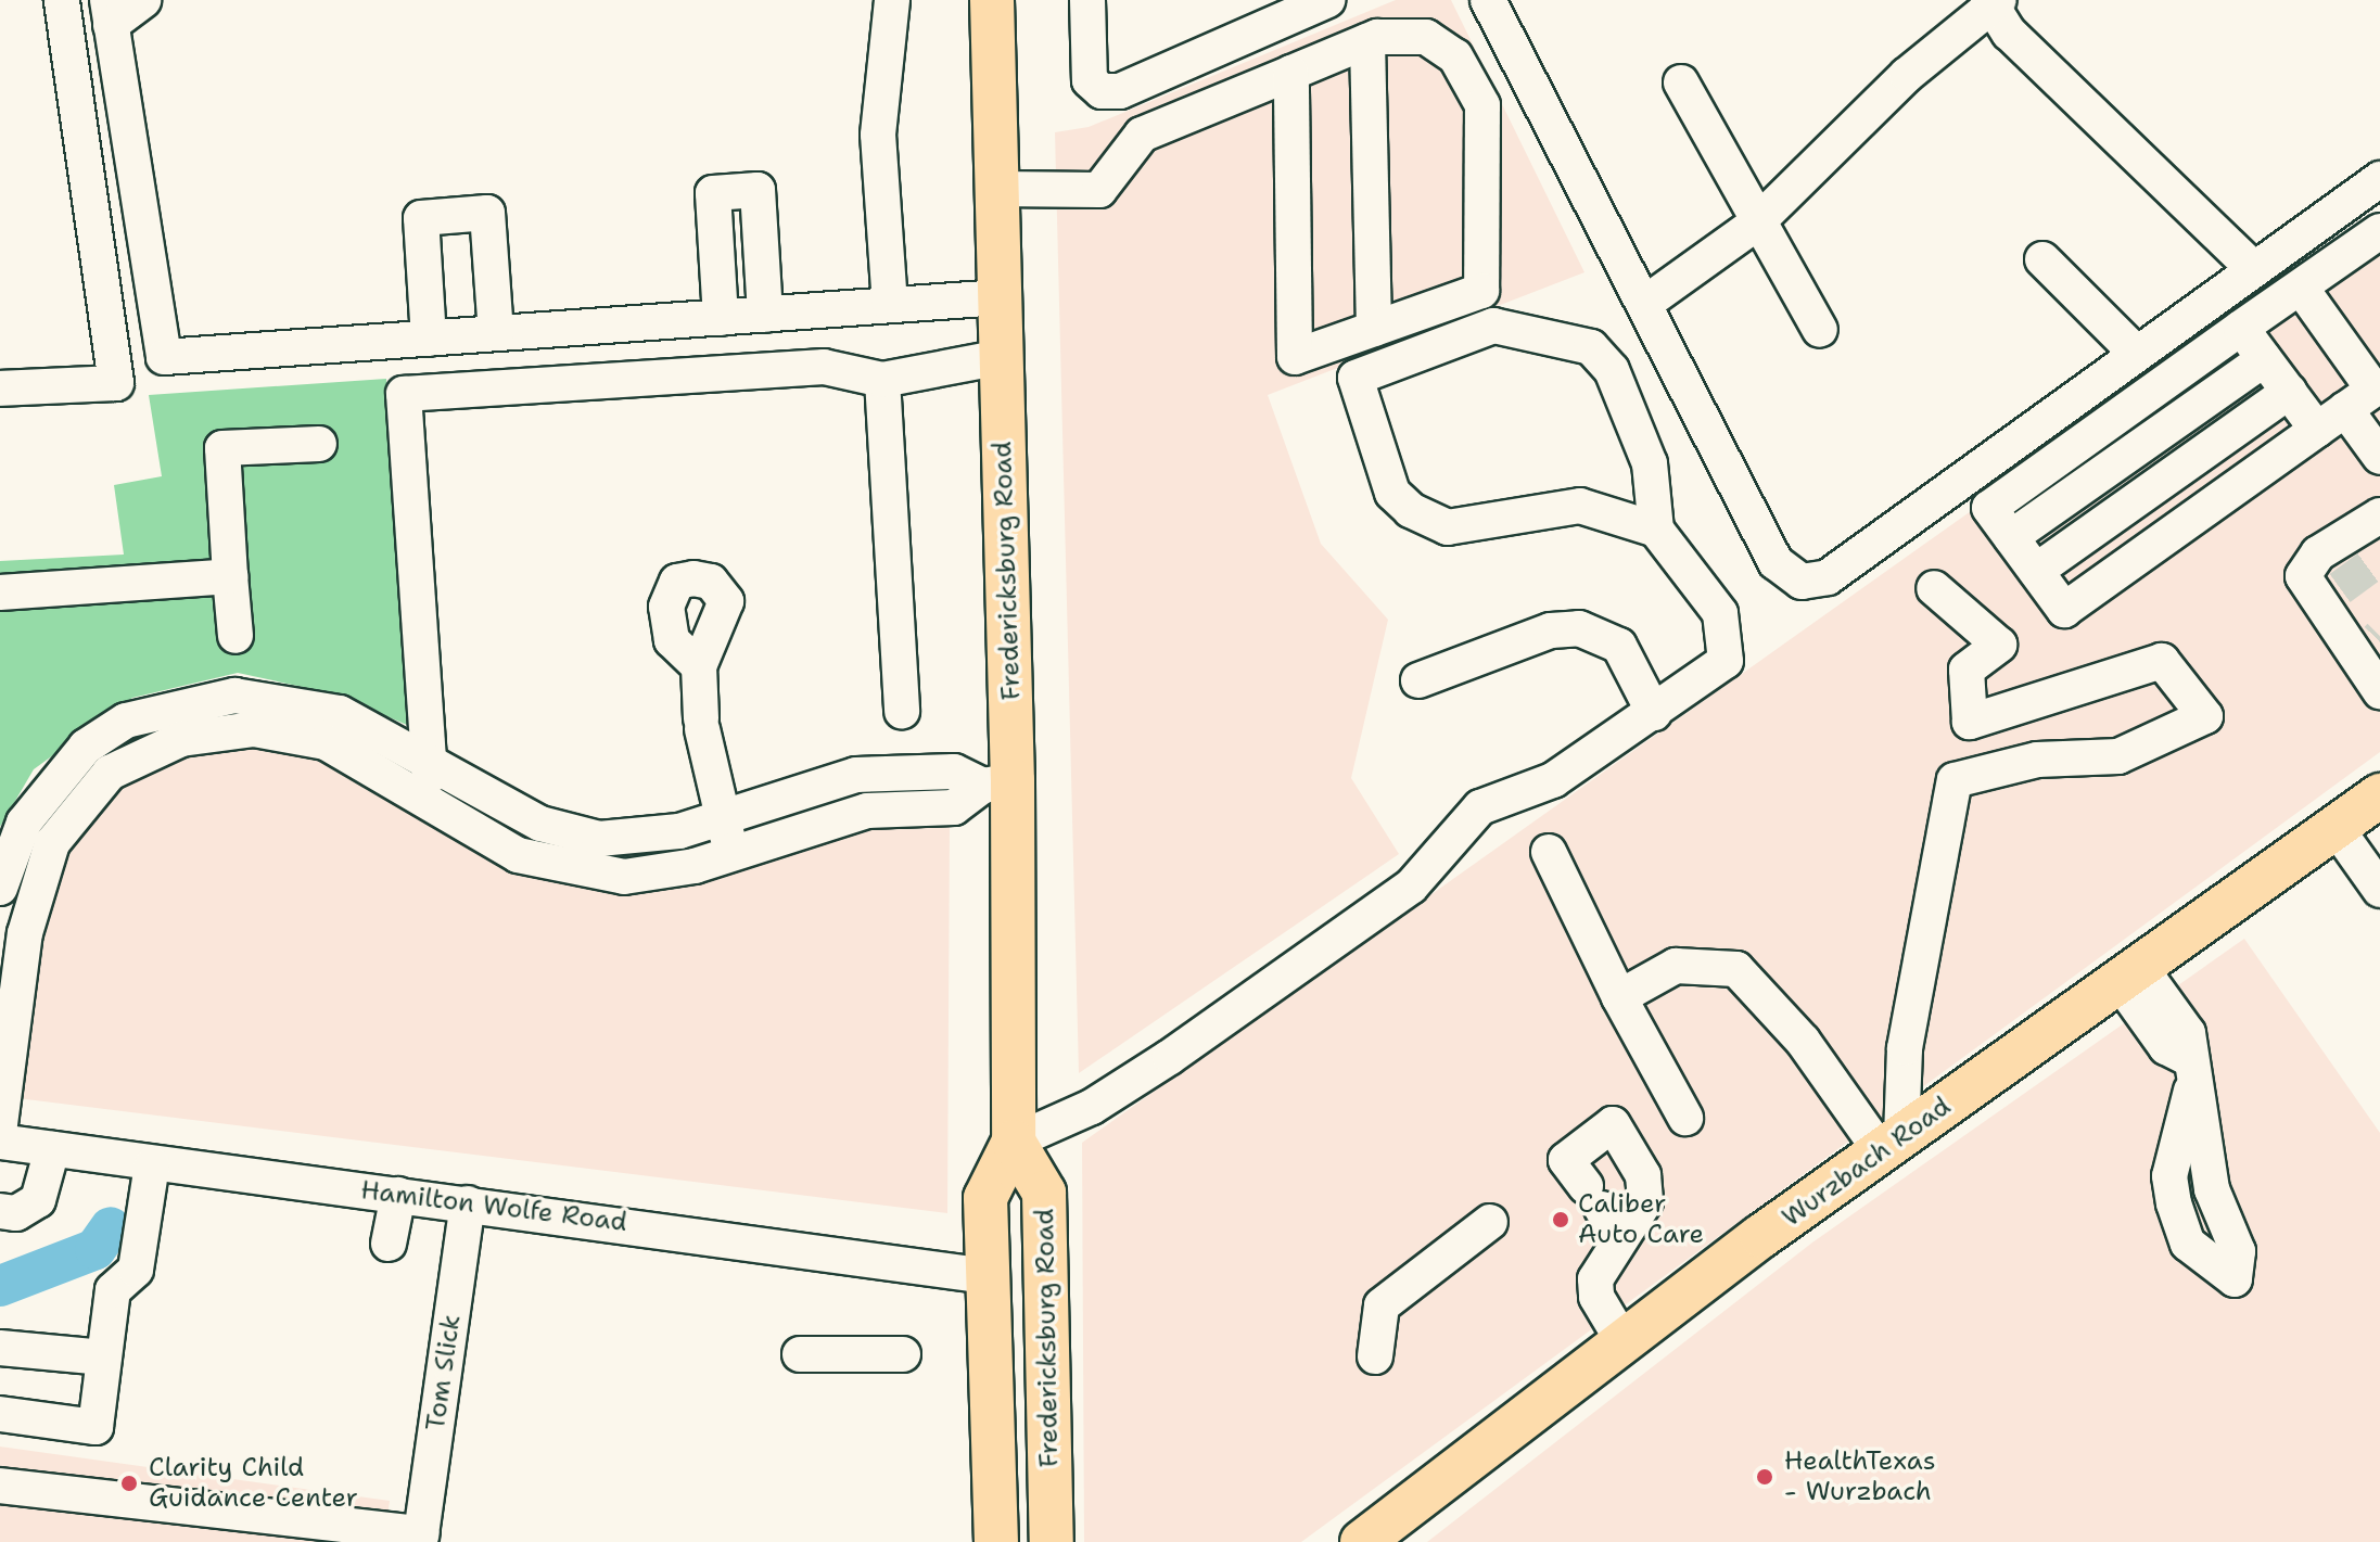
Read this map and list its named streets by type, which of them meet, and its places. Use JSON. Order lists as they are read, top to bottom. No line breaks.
{"streets":{"main road":["Fredericksburg Road","Wurzbach Road"],"street":["Hamilton Wolfe Road","Tom Slick"]},"crossings":[["Fredericksburg Road","Hamilton Wolfe Road"],["Hamilton Wolfe Road","Tom Slick"]],"places":["Caliber Auto Care","HealthTexas - Wurzbach","Clarity Child Guidance Center"]}
